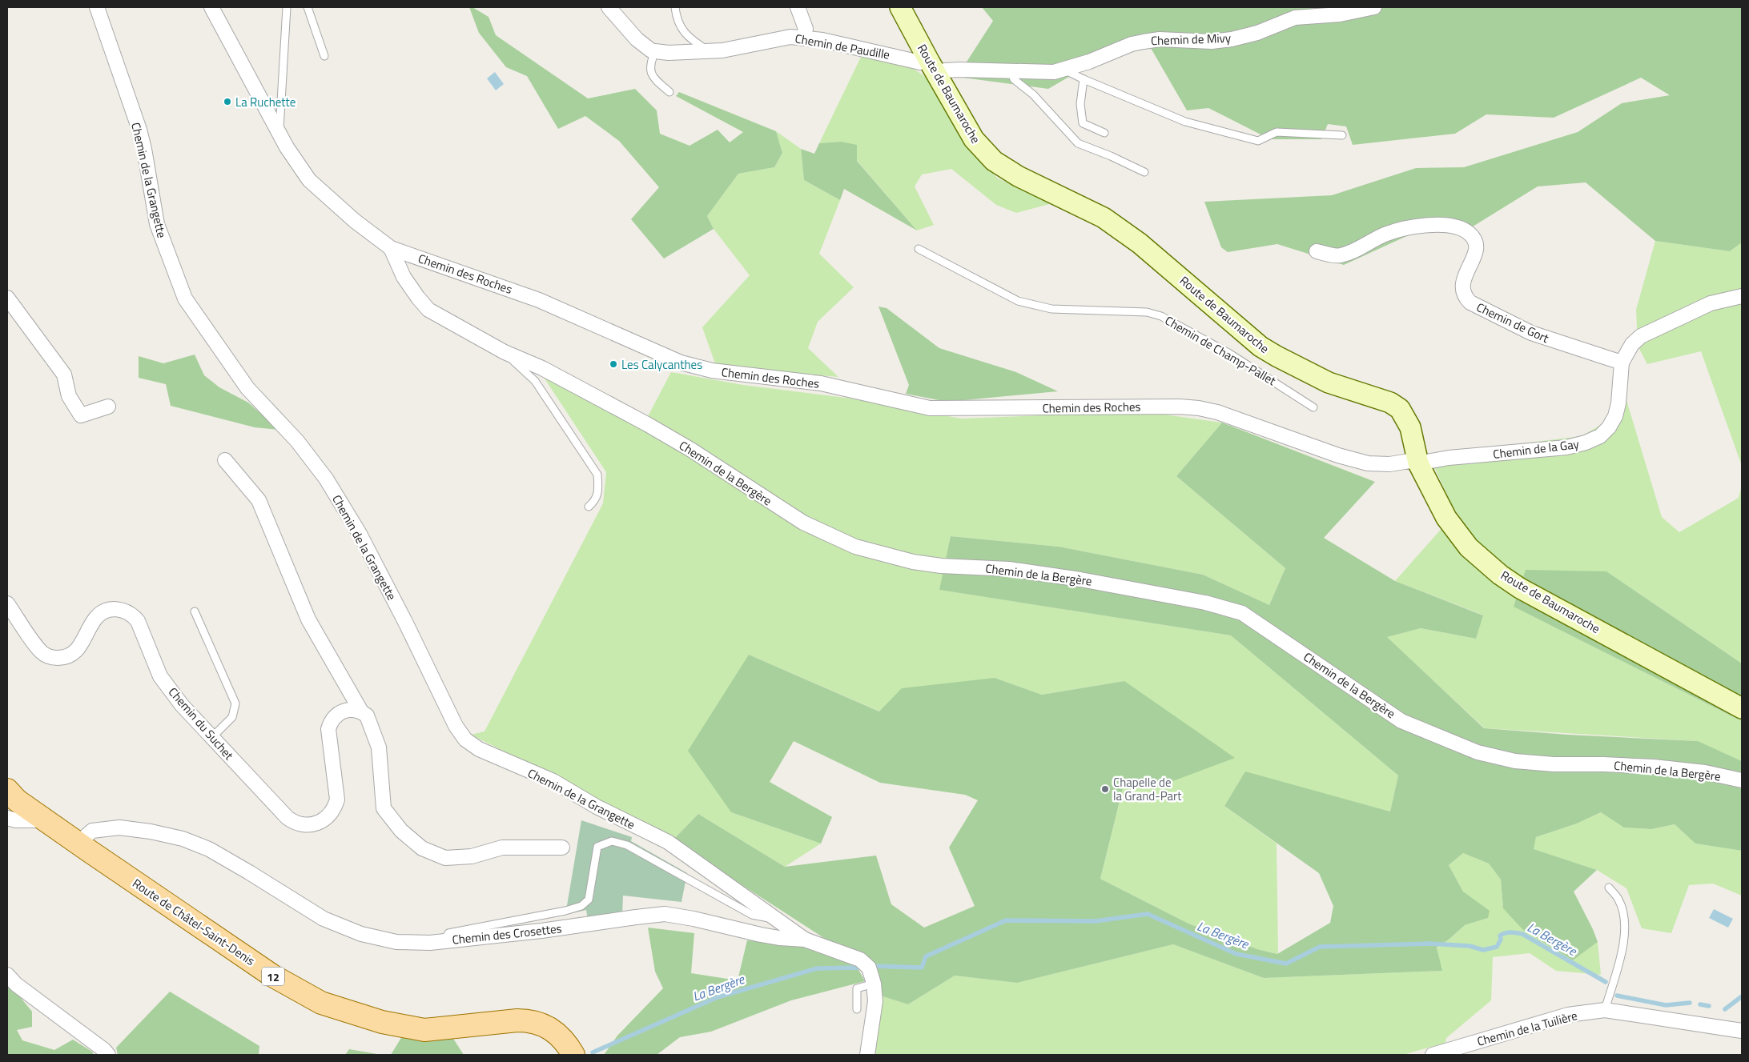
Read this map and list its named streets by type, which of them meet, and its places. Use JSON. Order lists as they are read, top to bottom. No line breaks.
{"streets":{"main road":["Route de Châtel-Saint-Denis","12"],"street":["Chemin de Mivy","Chemin de Paudille","Route de Baumaroche","Chemin de la Grangette","Chemin des Roches","Chemin de Gort","Chemin de la Gay","Chemin de la Bergère","Chemin du Suchet","Chemin des Crosettes","Chemin de la Tuilière"],"lane":["Chemin de Champ-Pallet"]},"crossings":[["Chemin de Mivy","Chemin de Paudille"],["Chemin de Mivy","Route de Baumaroche"],["Chemin de Paudille","Route de Baumaroche"],["Route de Baumaroche","Chemin des Roches"],["Route de Baumaroche","Chemin de la Gay"],["Chemin de la Grangette","Chemin des Crosettes"],["Chemin des Roches","Chemin de la Gay"],["Chemin des Roches","Chemin de la Bergère"],["Chemin de Gort","Chemin de la Gay"],["Route de Châtel-Saint-Denis","Chemin des Crosettes"]],"water":["La Bergère"],"places":["La Ruchette","Les Calycanthes","Chapelle de la Grand-Part"]}
